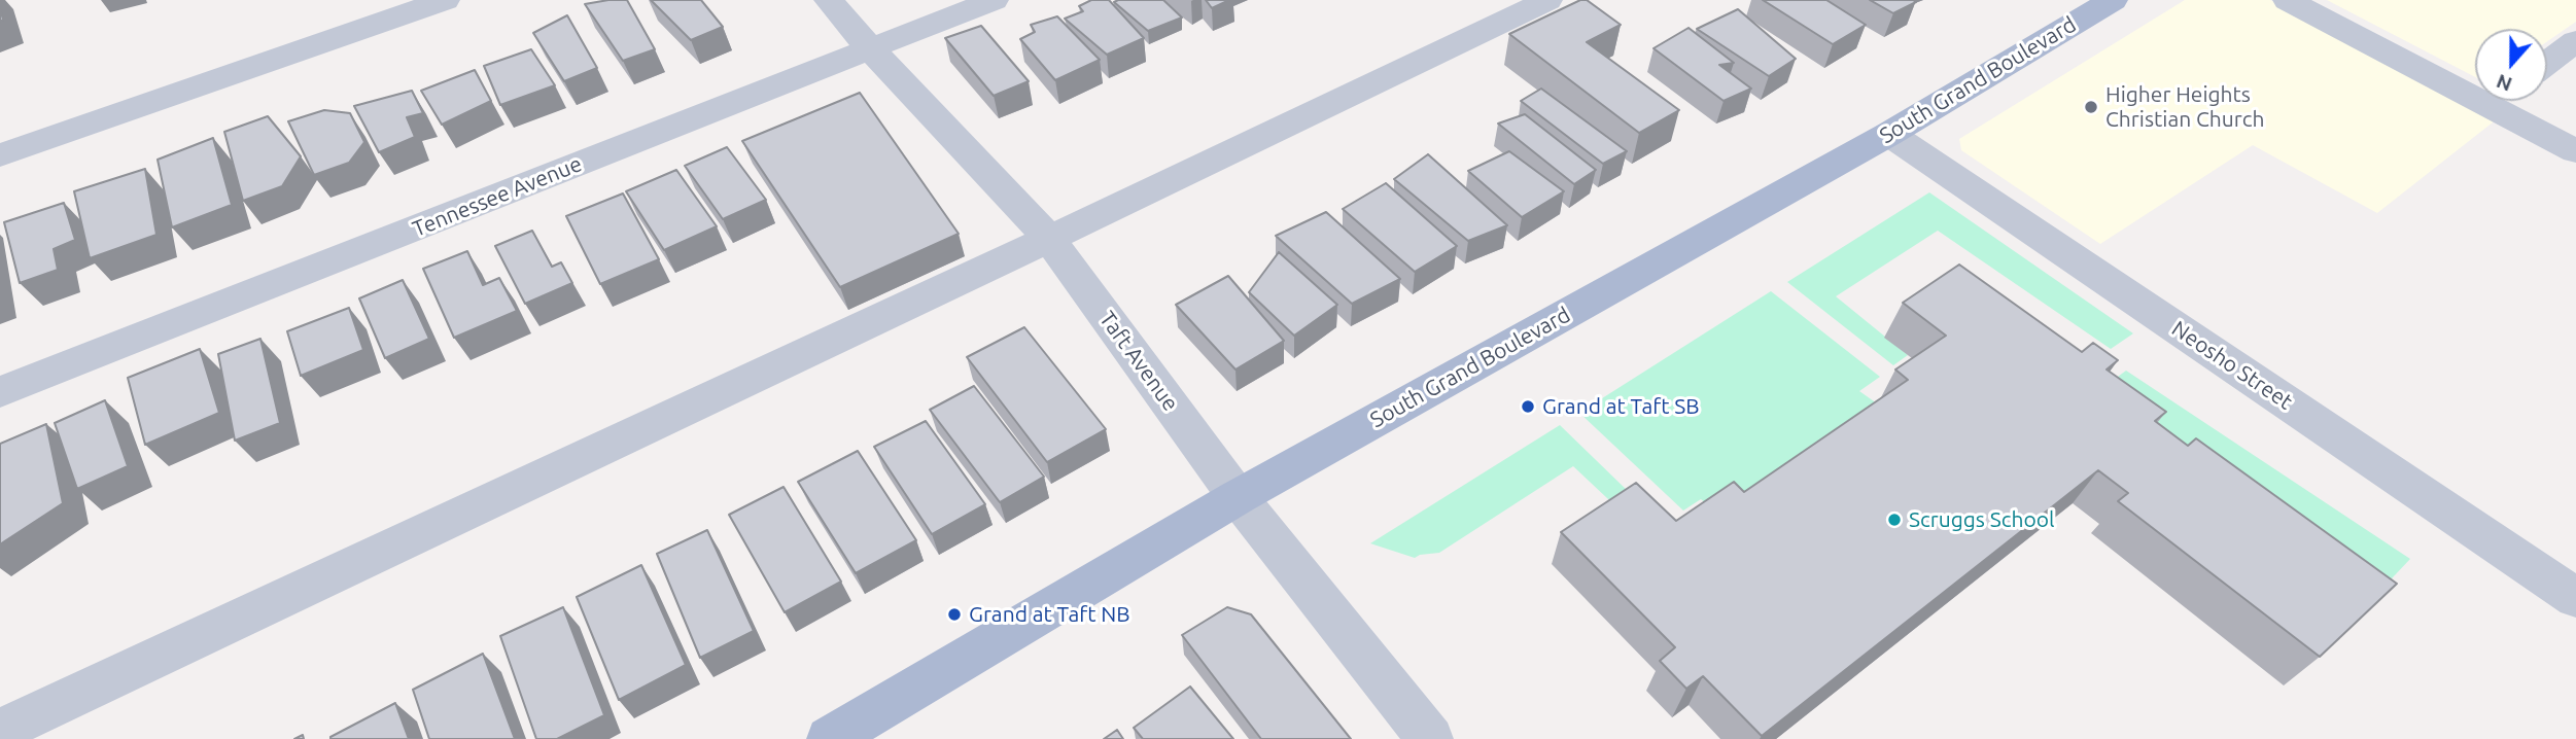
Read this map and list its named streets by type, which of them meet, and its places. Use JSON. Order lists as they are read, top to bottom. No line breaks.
{"streets":{"main road":["South Grand Boulevard"],"street":["Tennessee Avenue","Taft Avenue","Neosho Street"]},"crossings":[["South Grand Boulevard","Taft Avenue"],["South Grand Boulevard","Neosho Street"],["Tennessee Avenue","Taft Avenue"]],"places":["Higher Heights Christian Church","Grand at Taft SB","Scruggs School","Grand at Taft NB"],"north":"bottom"}
